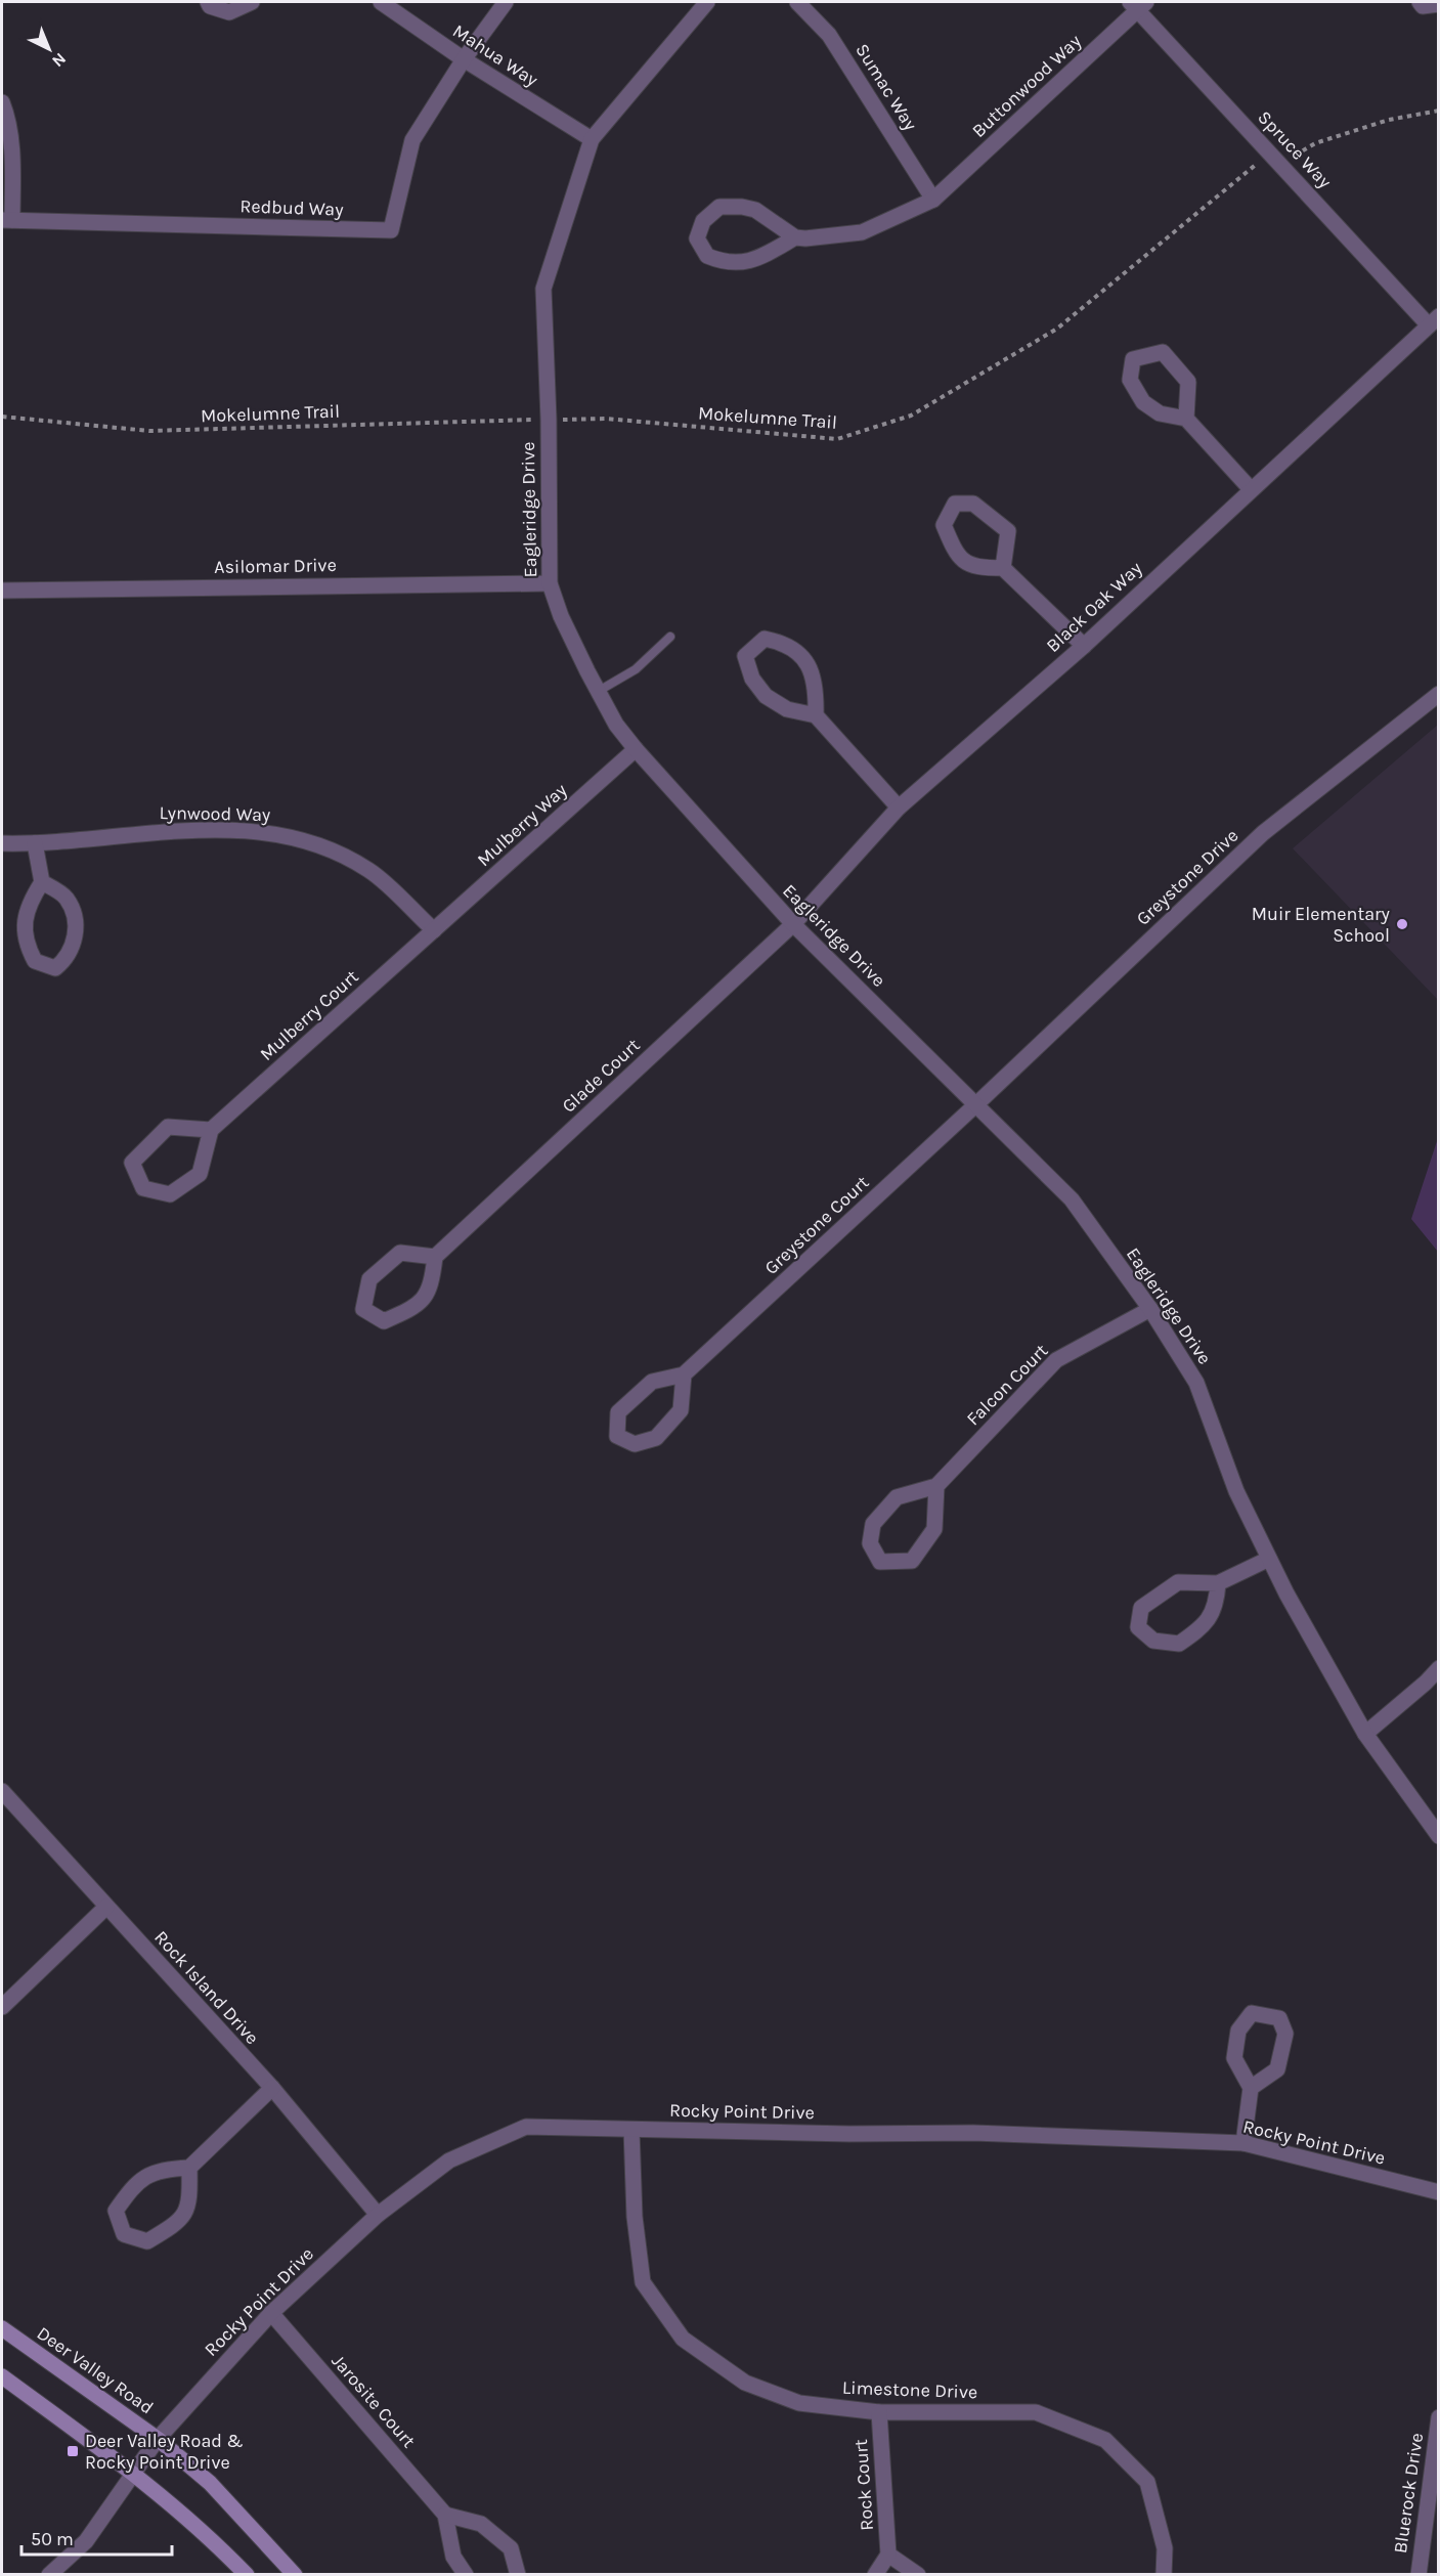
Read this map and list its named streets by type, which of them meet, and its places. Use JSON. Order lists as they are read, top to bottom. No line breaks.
{"streets":{"main road":["Deer Valley Road"],"street":["Mahua Way","Buttonwood Way","Sumac Way","Spruce Way","Redbud Way","Eagleridge Drive","Asilomar Drive","Black Oak Way","Lynwood Way","Mulberry Way","Greystone Drive","Mulberry Court","Glade Court","Greystone Court","Falcon Court","Rock Island Drive","Rocky Point Drive","Limestone Drive","Jarosite Court","Rock Court","Bluerock Drive"],"path":["Mokelumne Trail"]},"crossings":[["Mahua Way","Redbud Way"],["Mahua Way","Eagleridge Drive"],["Buttonwood Way","Sumac Way"],["Buttonwood Way","Spruce Way"],["Spruce Way","Mokelumne Trail"],["Spruce Way","Black Oak Way"],["Mokelumne Trail","Eagleridge Drive"],["Eagleridge Drive","Asilomar Drive"],["Eagleridge Drive","Black Oak Way"],["Eagleridge Drive","Mulberry Way"],["Eagleridge Drive","Greystone Drive"],["Eagleridge Drive","Glade Court"],["Eagleridge Drive","Greystone Court"],["Eagleridge Drive","Falcon Court"],["Black Oak Way","Glade Court"],["Lynwood Way","Mulberry Way"],["Lynwood Way","Mulberry Court"],["Mulberry Way","Mulberry Court"],["Greystone Drive","Greystone Court"],["Rock Island Drive","Rocky Point Drive"],["Rocky Point Drive","Deer Valley Road"],["Rocky Point Drive","Limestone Drive"],["Rocky Point Drive","Jarosite Court"],["Limestone Drive","Rock Court"]],"places":{"other":["Muir Elementary School"],"transit":["Deer Valley Road & Rocky Point Drive"]},"scale_bar":"50 m","north":"bottom right"}
